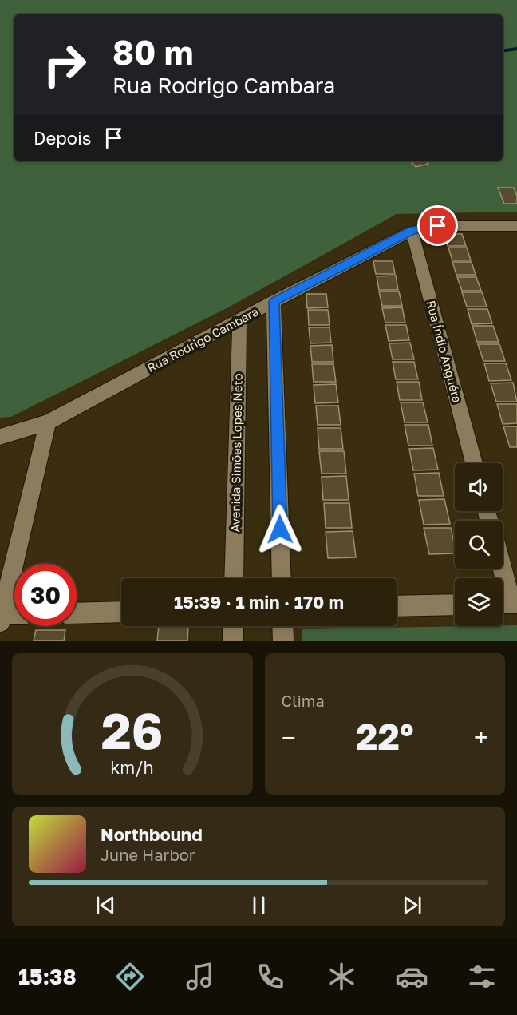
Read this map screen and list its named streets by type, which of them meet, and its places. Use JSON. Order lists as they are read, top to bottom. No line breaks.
{"streets":{"street":["Rua Rodrigo Cambara","Rua Índio Anguéra","Avenida Simões Lopes Neto"]},"crossings":[["Rua Rodrigo Cambara","Rua Índio Anguéra"],["Rua Rodrigo Cambara","Avenida Simões Lopes Neto"]],"page":{"turn":["80 m","Rua Rodrigo Cambara"],"then":"Depois","limit":"30","trip":"15:39 · 1 min · 170 m","tile":"Clima","heat":["−","22°","+"],"song":["Northbound","June Harbor"],"tabs":"15:38","gauge":["26","km/h"]}}
